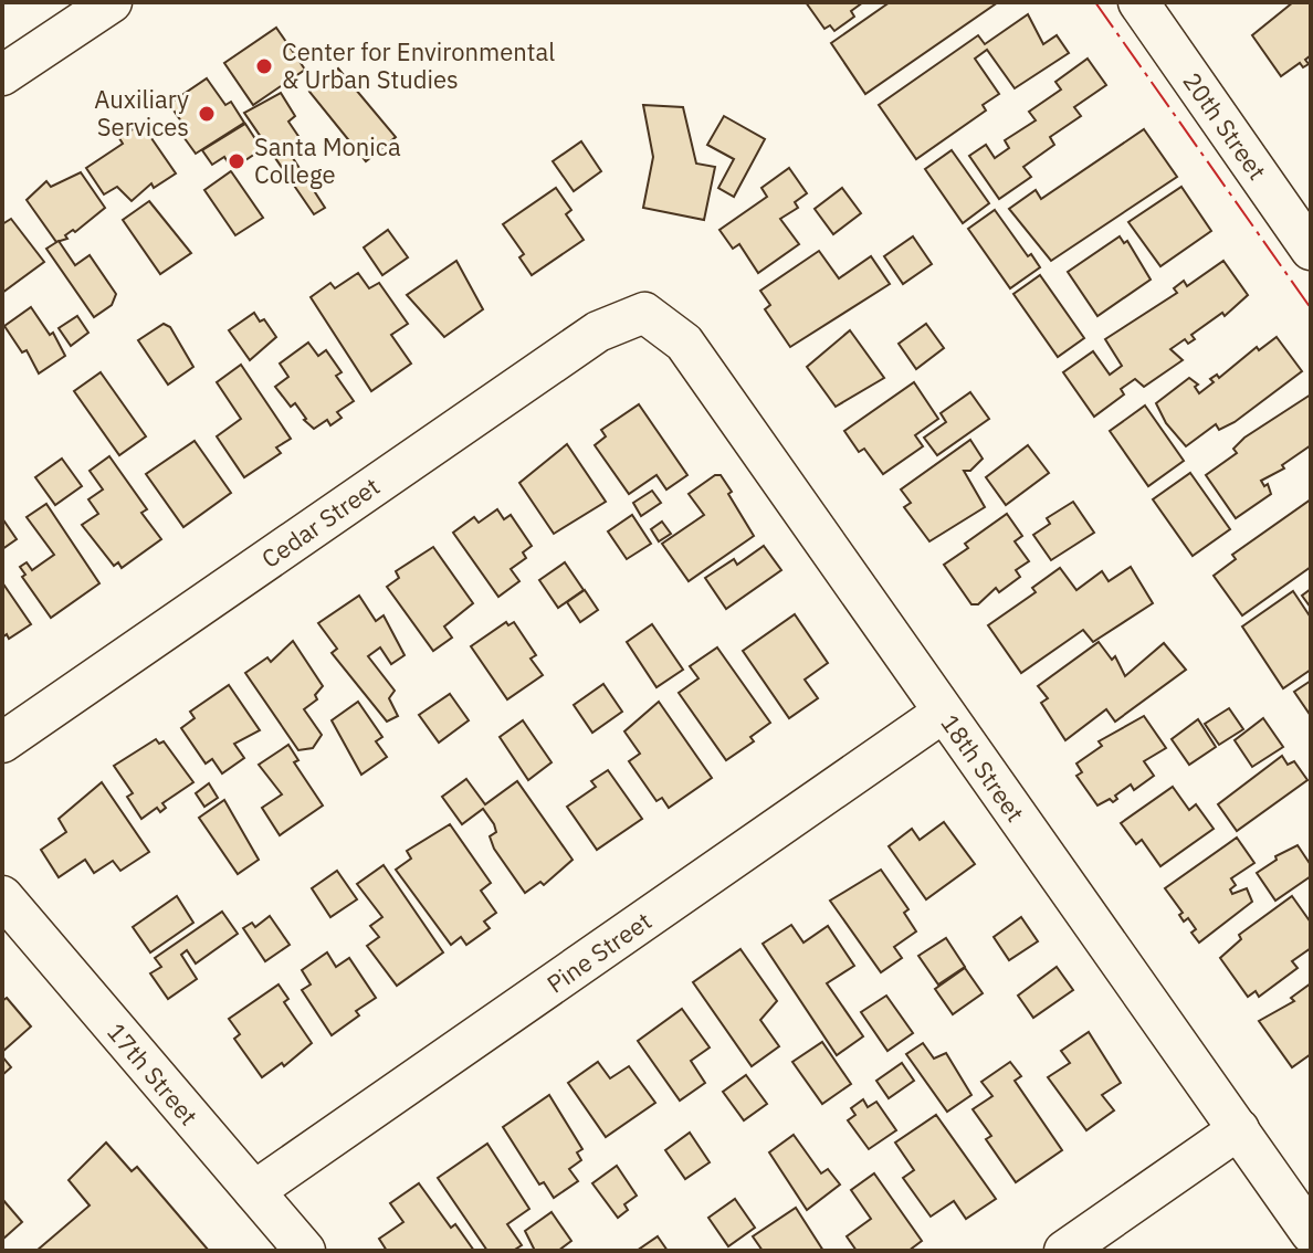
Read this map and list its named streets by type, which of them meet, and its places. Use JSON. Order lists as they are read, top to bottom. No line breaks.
{"streets":{"street":["20th Street","Cedar Street","18th Street","Pine Street","17th Street"]},"crossings":[["Cedar Street","18th Street"],["18th Street","Pine Street"],["Pine Street","17th Street"]],"places":["Center for Environmental & Urban Studies","Auxiliary Services","Santa Monica College"]}
